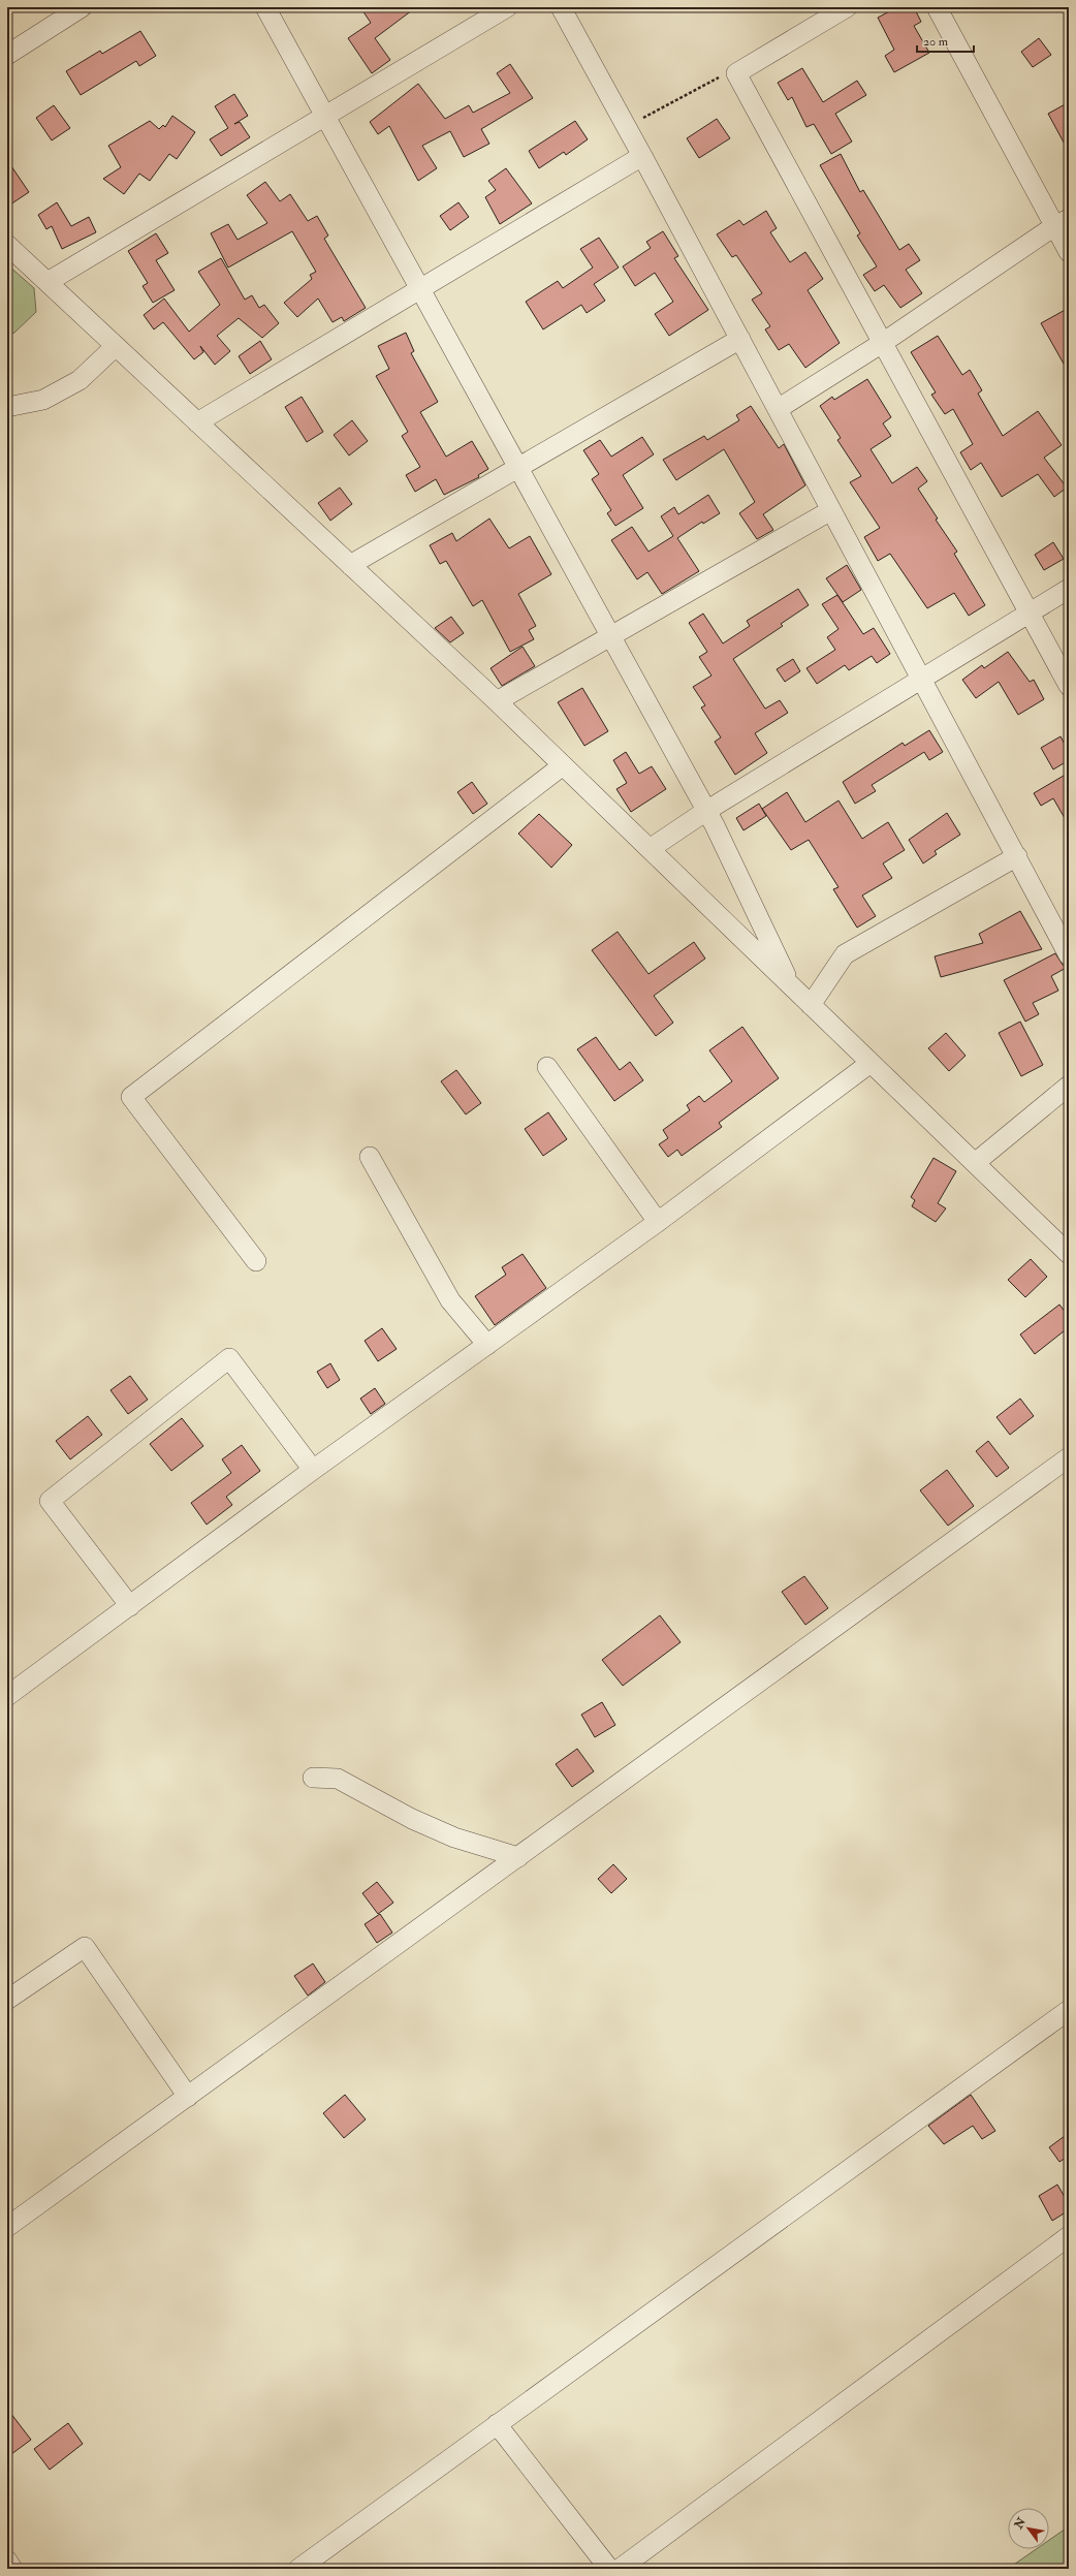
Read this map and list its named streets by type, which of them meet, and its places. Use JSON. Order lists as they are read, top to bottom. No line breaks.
{"scale_bar":"20 m","north":"top left"}
